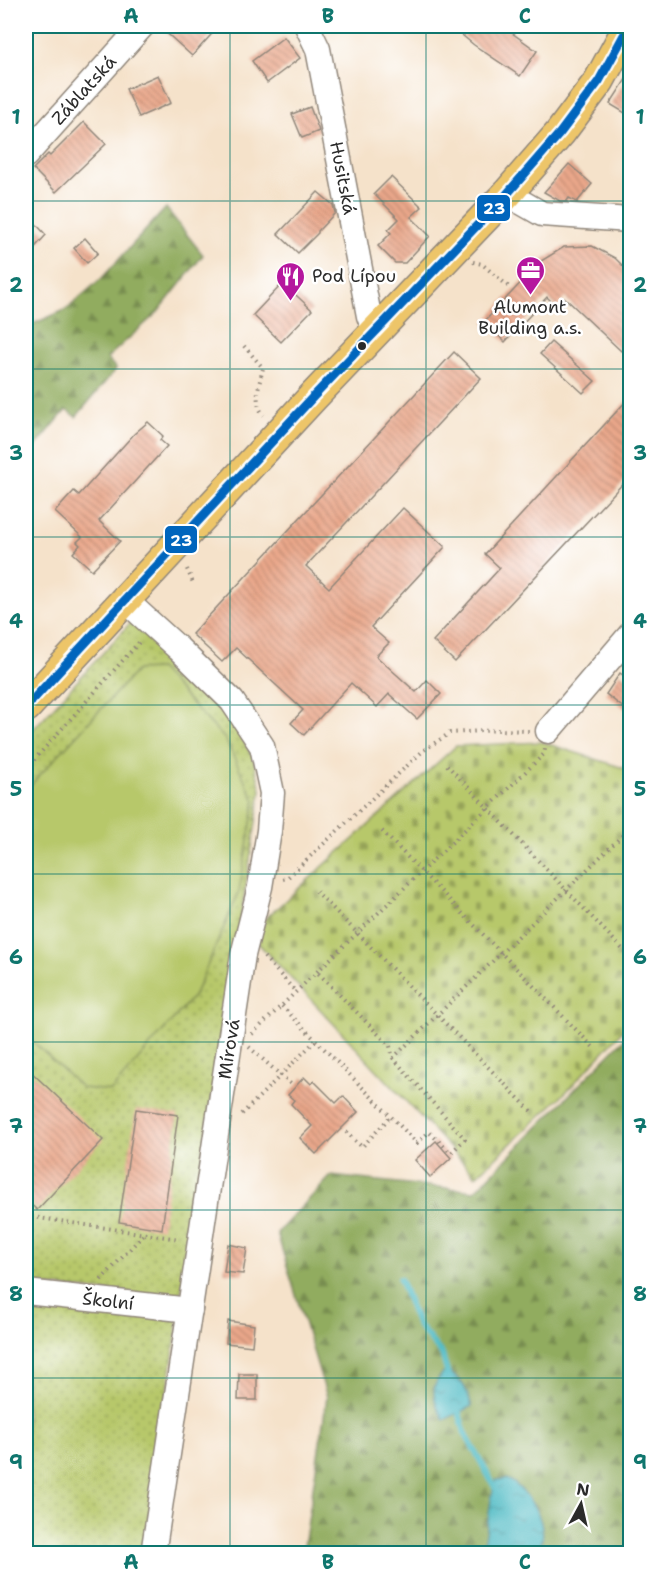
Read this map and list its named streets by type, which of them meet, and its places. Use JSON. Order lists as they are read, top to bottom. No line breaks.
{"streets":{"street":["Záblatská","Husitská","Mírová","Školní"]},"crossings":[["Mírová","Školní"]],"places":{"office":["Alumont Building a.s."],"restaurant":["Pod Lípou"]},"lines":["transit line 23"],"north":"top","grid":{"columns":["A","B","C"],"rows":["1","2","3","4","5","6","7","8","9"]}}
